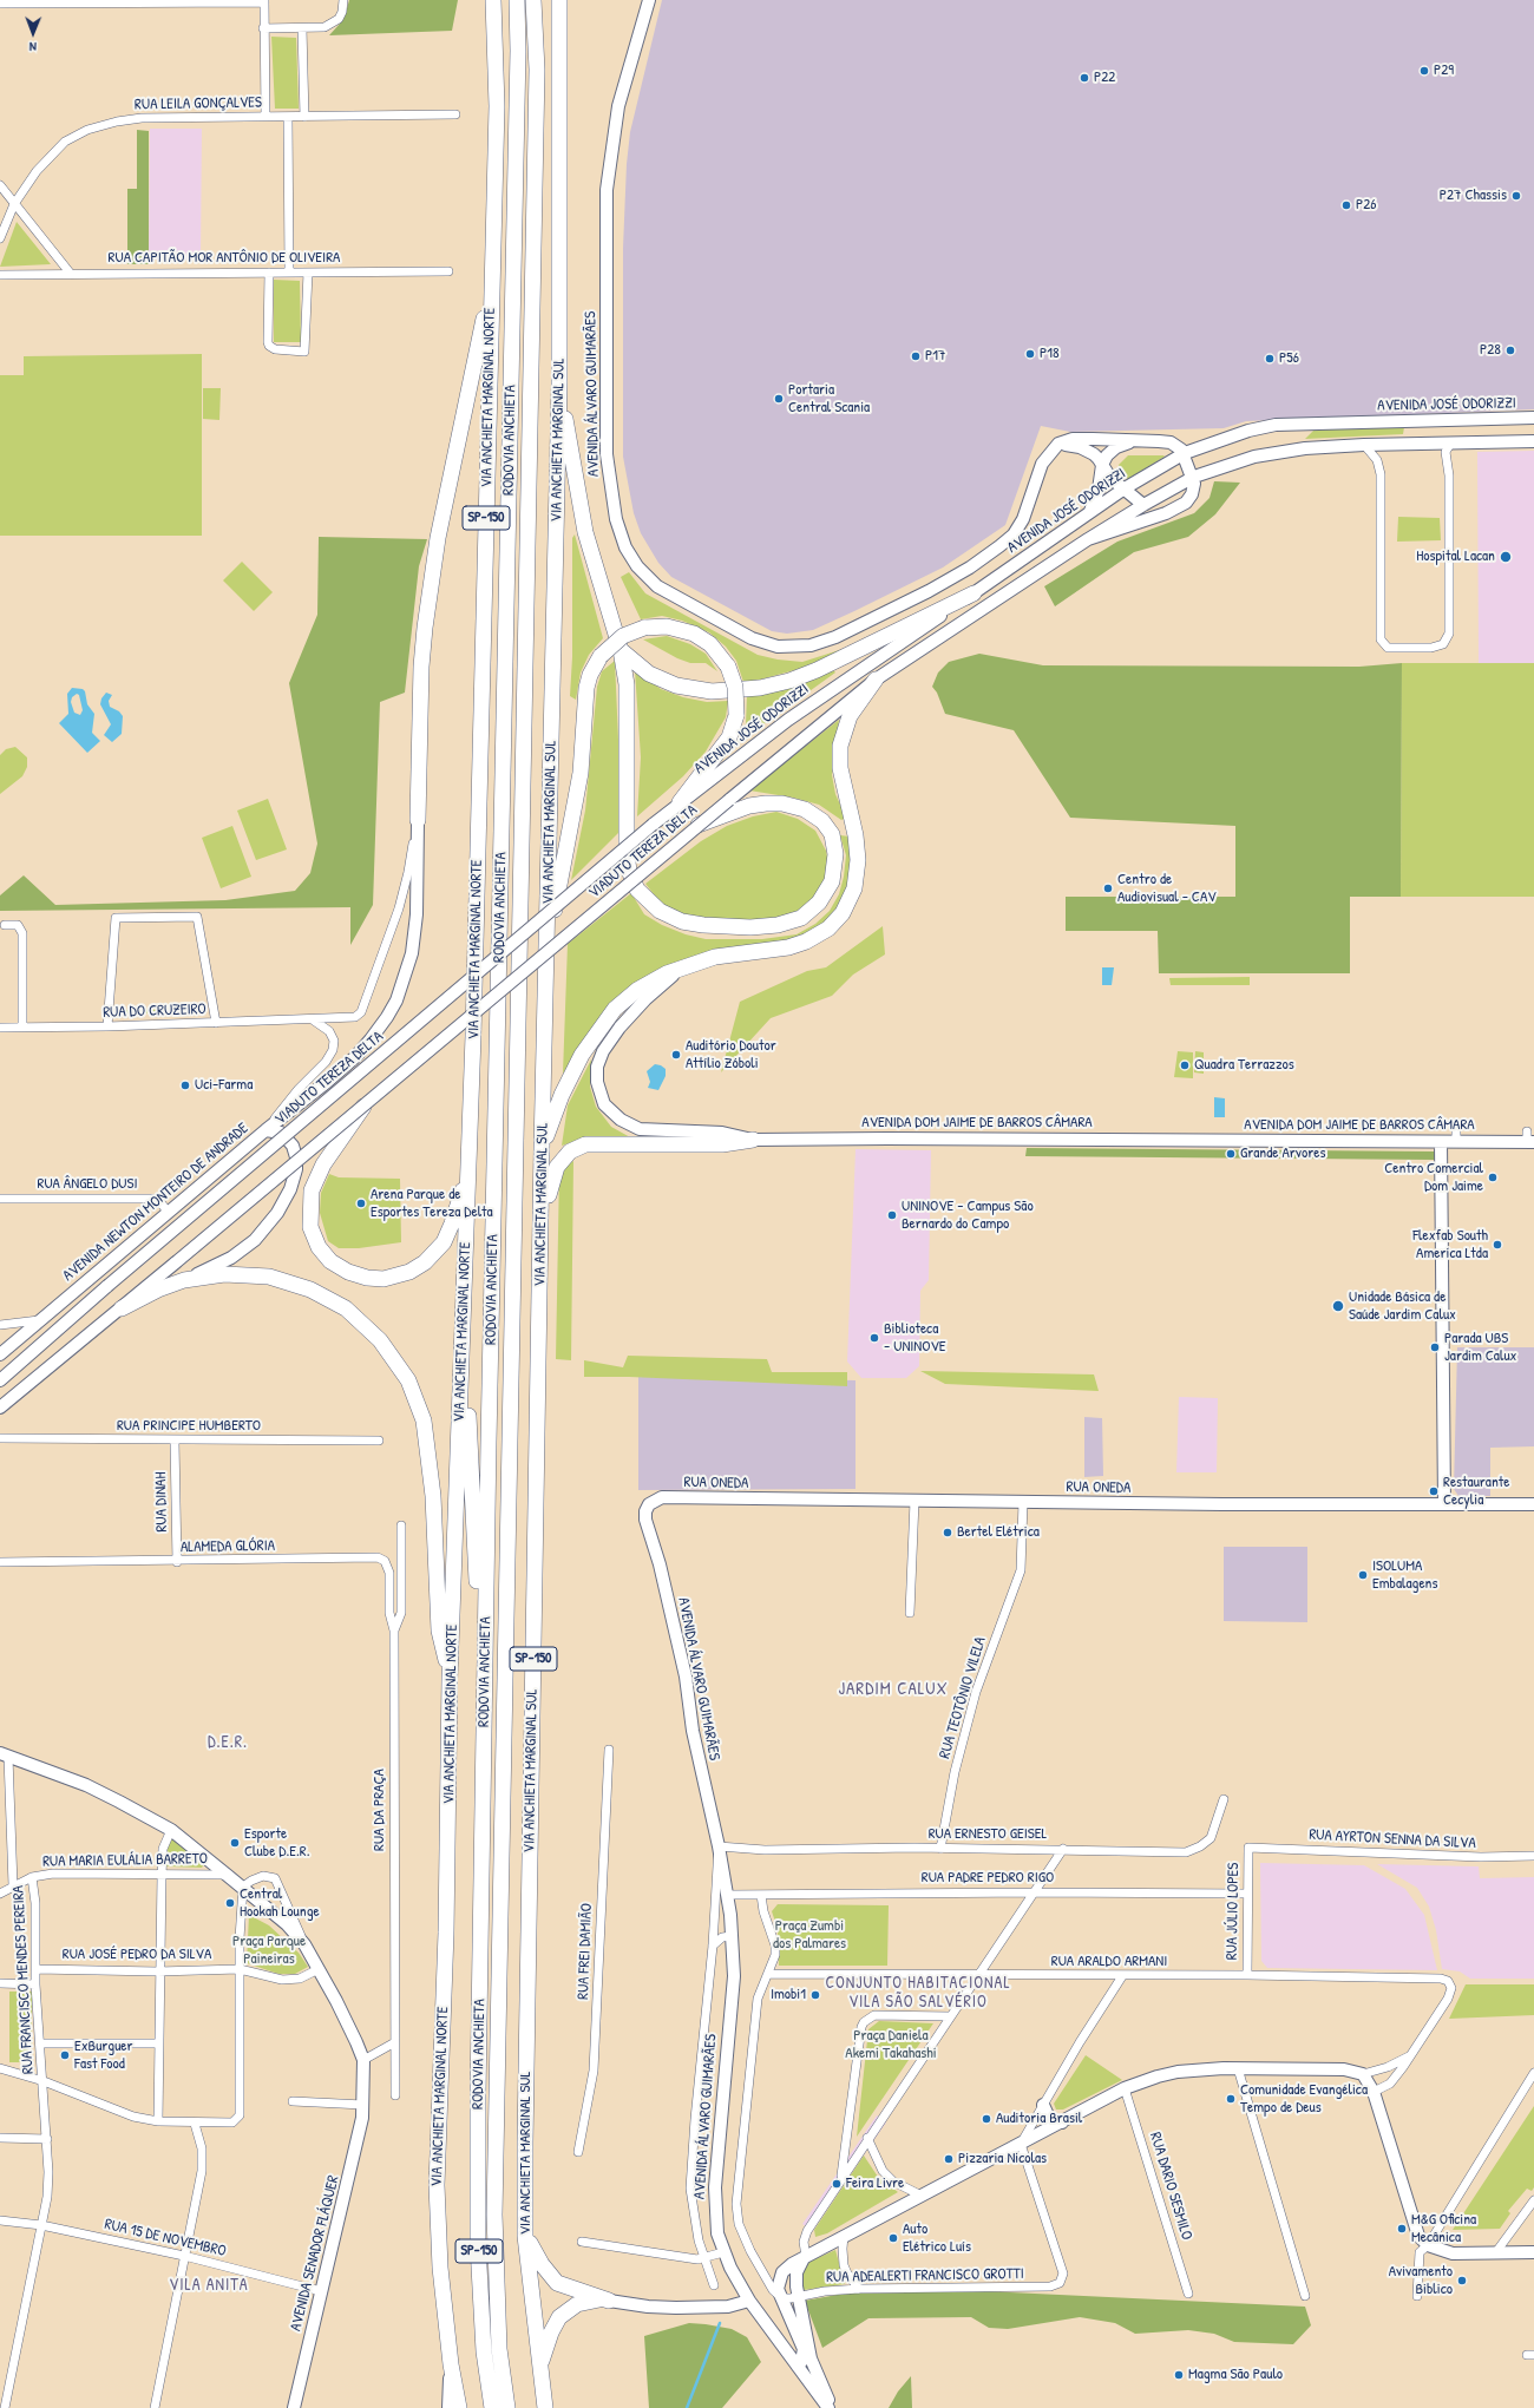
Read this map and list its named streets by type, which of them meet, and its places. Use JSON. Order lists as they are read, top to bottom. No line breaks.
{"streets":{"highway":["VIA ANCHIETA MARGINAL NORTE","RODOVIA ANCHIETA","VIA ANCHIETA MARGINAL SUL","SP-150"],"street":["RUA LEILA GONÇALVES","RUA CAPITÃO MOR ANTÔNIO DE OLIVEIRA","AVENIDA ÁLVARO GUIMARÃES","AVENIDA JOSÉ ODORIZZI","VIADUTO TEREZA DELTA","RUA DO CRUZEIRO","AVENIDA DOM JAIME DE BARROS CÂMARA","RUA ÂNGELO DUSI","AVENIDA NEWTON MONTEIRO DE ANDRADE","RUA PRINCIPE HUMBERTO","RUA ONEDA","RUA DINAH","ALAMEDA GLÓRIA","RUA TEOTÔNIO VILELA","RUA DA PRAÇA","RUA ERNESTO GEISEL","RUA AYRTON SENNA DA SILVA","RUA MARIA EULÁLIA BARRETO","RUA PADRE PEDRO RIGO","RUA JÚLIO LOPES","RUA FREI DAMIÃO","RUA JOSÉ PEDRO DA SILVA","RUA ARALDO ARMANI","RUA FRANCISCO MENDES PEREIRA","RUA DARIO SESMILO","RUA 15 DE NOVEMBRO","AVENIDA SENADOR FLÁQUER","RUA ADEALERTI FRANCISCO GROTTI"]},"crossings":[["AVENIDA ÁLVARO GUIMARÃES","RUA ONEDA"],["AVENIDA ÁLVARO GUIMARÃES","RUA ERNESTO GEISEL"],["AVENIDA ÁLVARO GUIMARÃES","RUA PADRE PEDRO RIGO"],["AVENIDA JOSÉ ODORIZZI","VIADUTO TEREZA DELTA"],["RUA DO CRUZEIRO","AVENIDA NEWTON MONTEIRO DE ANDRADE"],["RUA ÂNGELO DUSI","AVENIDA NEWTON MONTEIRO DE ANDRADE"],["RUA PRINCIPE HUMBERTO","RUA DINAH"],["RUA ONEDA","RUA TEOTÔNIO VILELA"],["RUA DINAH","ALAMEDA GLÓRIA"],["ALAMEDA GLÓRIA","RUA DA PRAÇA"],["RUA TEOTÔNIO VILELA","RUA ERNESTO GEISEL"],["RUA AYRTON SENNA DA SILVA","RUA JÚLIO LOPES"],["RUA MARIA EULÁLIA BARRETO","RUA FRANCISCO MENDES PEREIRA"],["RUA PADRE PEDRO RIGO","RUA JÚLIO LOPES"],["RUA JÚLIO LOPES","RUA ARALDO ARMANI"],["RUA JOSÉ PEDRO DA SILVA","RUA FRANCISCO MENDES PEREIRA"],["RUA FRANCISCO MENDES PEREIRA","RUA 15 DE NOVEMBRO"],["RUA 15 DE NOVEMBRO","AVENIDA SENADOR FLÁQUER"]],"districts":["JARDIM CALUX","D.E.R.","CONJUNTO HABITACIONAL VILA SÃO SALVÉRIO","VILA ANITA"],"parks":["Praça Zumbi dos Palmares","Praça Parque Paineiras","Praça Daniela Akemi Takahashi"],"places":["P29","P22","P27 Chassis","P26","P28","P18","P17","P56","Portaria Central Scania","Hospital Lacan","Centro de Audiovisual - CAV","Auditório Doutor Attílio Zóboli","Quadra Terrazzos","Uci-Farma","Grande Arvores","Centro Comercial Dom Jaime","Arena Parque de Esportes Tereza Delta","UNINOVE - Campus São Bernardo do Campo","Flexfab South America Ltda","Unidade Básica de Saúde Jardim Calux","Biblioteca - UNINOVE","Parada UBS Jardim Calux","Restaurante Cecylia","Bertel Elétrica","ISOLUMA Embalagens","Esporte Clube D.E.R.","Central Hookah Lounge","Imobi1","ExBurguer Fast Food","Comunidade Evangélica Tempo de Deus","Auditoria Brasil","Pizzaria Nicolas","Feira Livre","M&G Oficina Mecânica","Auto Elétrico Luís","Avivamento Biblico","Magma São Paulo"],"north":"bottom"}
